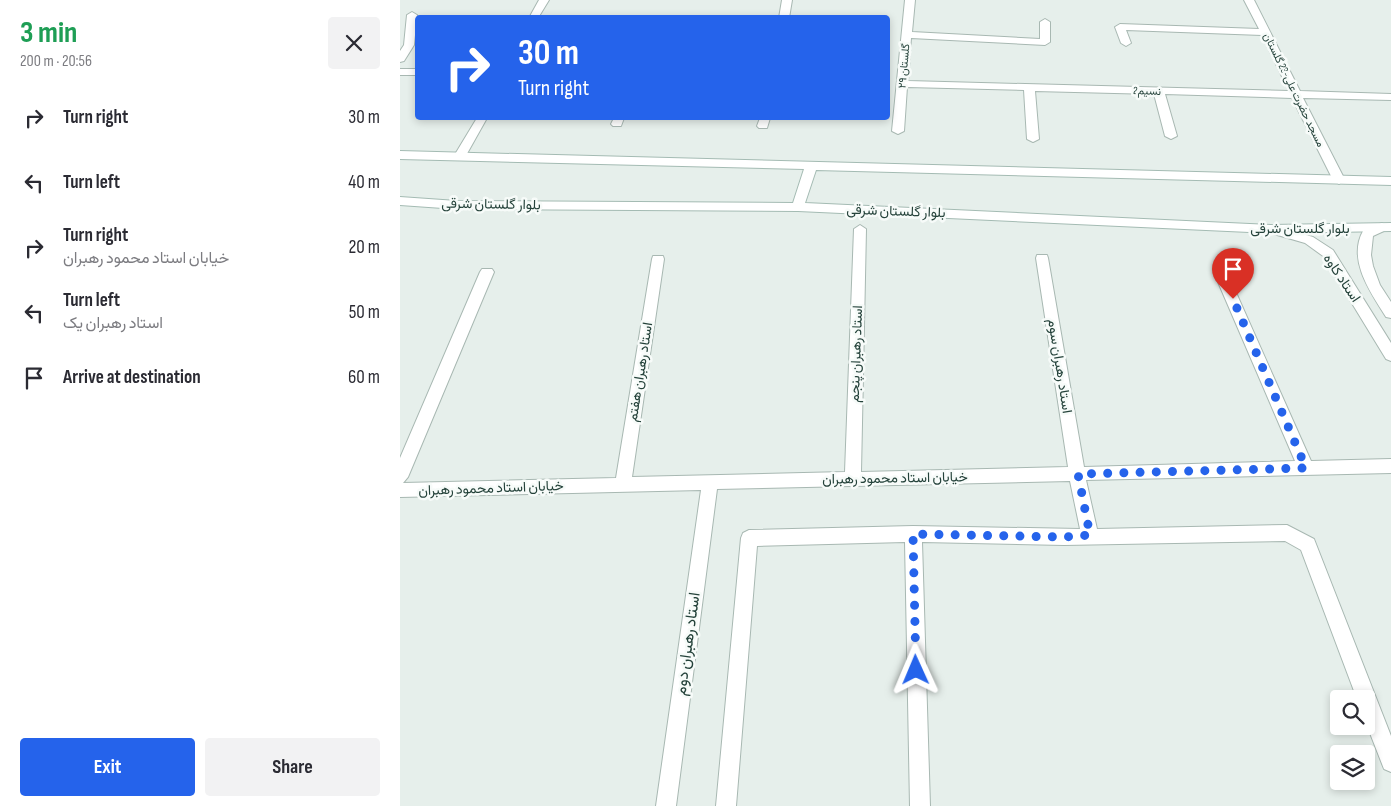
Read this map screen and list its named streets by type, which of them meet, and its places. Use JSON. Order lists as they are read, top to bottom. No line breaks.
{"streets":{"street":["گلستان ۲۹","مسجد حضرت علی-23 گلستان","نسیم2","بلوار گلستان شرقی","استاد کاوه","استاد رهبران پنجم","استاد رهبران سوم","استاد رهبران هفتم","خیابان استاد محمود رهبران","استاد رهبران دوم"]},"crossings":[["گلستان ۲۹","نسیم2"],["مسجد حضرت علی-23 گلستان","نسیم2"],["بلوار گلستان شرقی","استاد کاوه"],["استاد رهبران پنجم","خیابان استاد محمود رهبران"],["استاد رهبران سوم","خیابان استاد محمود رهبران"],["استاد رهبران هفتم","خیابان استاد محمود رهبران"],["خیابان استاد محمود رهبران","استاد رهبران دوم"]],"page":{"heading":["3 min","200 m · 20:56"],"turn":["30 m","Turn right"],"list":[{"name":"Turn right","value":"30 m"},{"name":"Turn left","value":"40 m"},{"name":"Turn right","note":"خیابان استاد محمود رهبران","value":"20 m"},{"name":"Turn left","note":"استاد رهبران یک","value":"50 m"},{"name":"Arrive at destination","value":"60 m"}],"buttons":["Exit","Share"]}}
